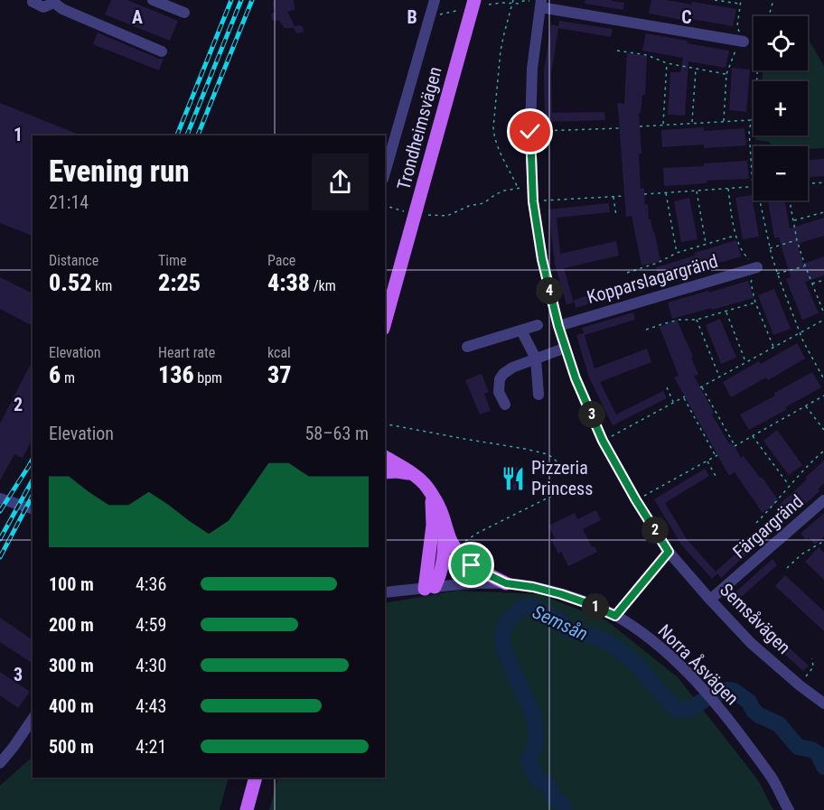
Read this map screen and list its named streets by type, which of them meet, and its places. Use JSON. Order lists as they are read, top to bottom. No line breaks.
{"streets":{"main road":["Trondheimsvägen"],"street":["Kopparslagargränd","Färgargränd","Semsåvägen","Norra Åsvägen"]},"crossings":[["Kopparslagargränd","Semsåvägen"],["Färgargränd","Semsåvägen"]],"water":["Semsån"],"places":{"restaurant":["Pizzeria Princess"]},"page":{"map_buttons":["+","−"],"heading":["Evening run","21:14"],"stats":[["Distance","0.52 km"],["Time","2:25"],["Pace","4:38 /km"],["Elevation","6 m"],["Heart rate","136 bpm"],["kcal","37"]],"pins":["4","3","2","1"],"chart":["Elevation","58–63 m"],"list":[{"name":"100 m","note":"4:36"},{"name":"200 m","note":"4:59"},{"name":"300 m","note":"4:30"},{"name":"400 m","note":"4:43"},{"name":"500 m","note":"4:21"}]},"grid":{"columns":["A","B","C"],"rows":["1","2","3"]}}
